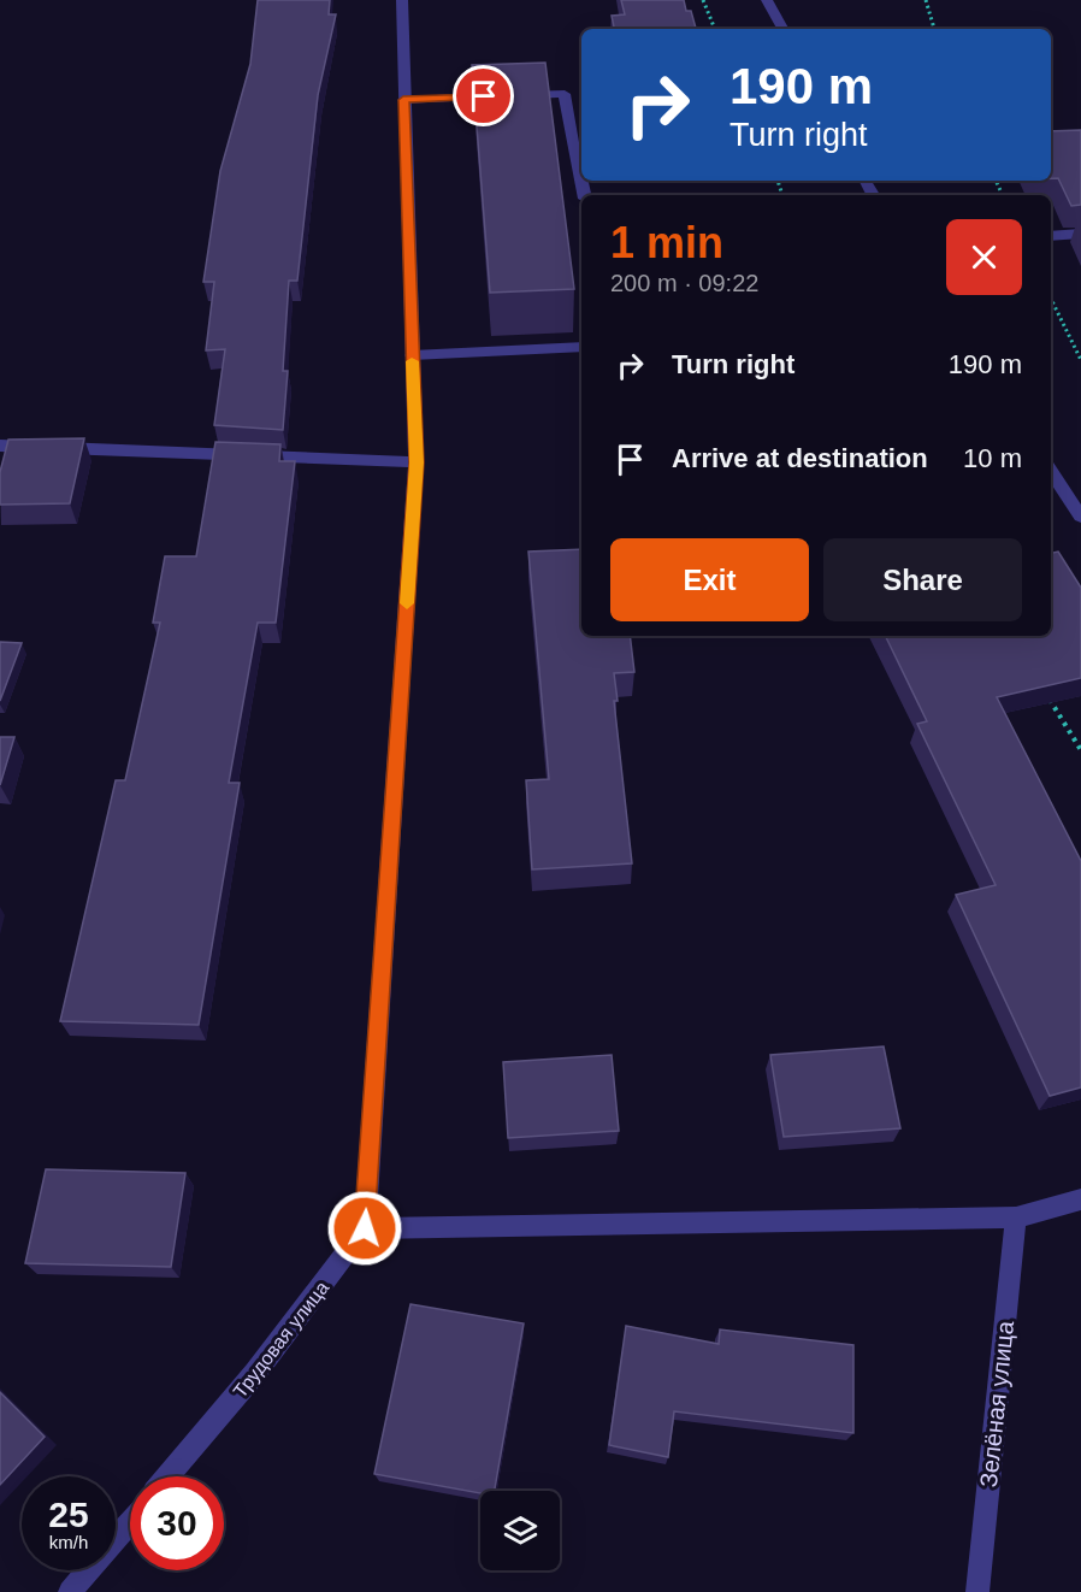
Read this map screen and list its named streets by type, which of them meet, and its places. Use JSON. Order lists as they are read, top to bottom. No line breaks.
{"streets":{"street":["Трудовая улица","Зелёная улица"]},"page":{"turn":["190 m","Turn right"],"heading":["1 min","200 m · 09:22"],"list":[{"name":"Turn right","value":"190 m"},{"name":"Arrive at destination","value":"10 m"}],"buttons":["Exit","Share"],"speed":"25 km/h","limit":"30"}}
